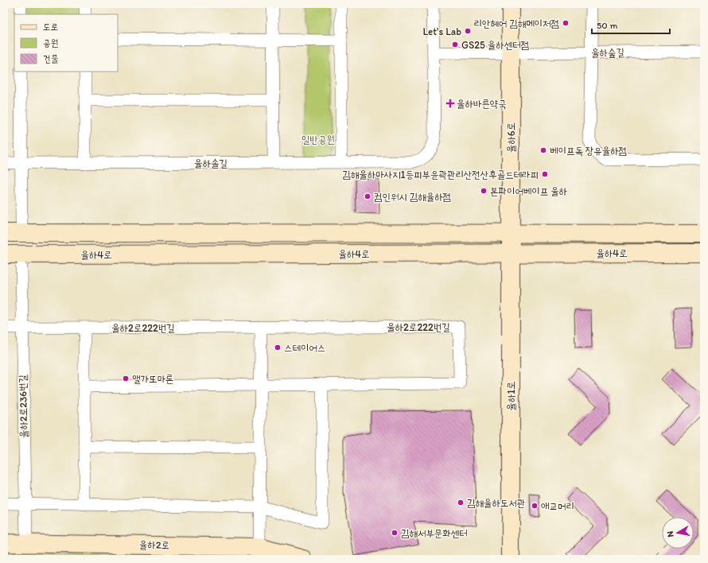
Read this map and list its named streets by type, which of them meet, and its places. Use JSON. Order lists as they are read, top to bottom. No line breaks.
{"streets":{"main road":["율하6로","율하4로","율하1로","율하2로"],"street":["율하숲길","율하솔길","율하2로222번길","율하2로236번길"]},"crossings":[["율하숲길","율하6로"],["율하숲길","율하솔길"],["율하6로","율하4로"],["율하6로","율하1로"],["율하4로","율하1로"],["율하2로222번길","율하2로236번길"],["율하2로236번길","율하2로"]],"parks":["일반공원"],"places":{"other":["리안헤어 김해메이저점","Let's Lab","GS25 율하센터점","베이프독 장유율하점","김해율하마사지1등피부윤곽관리산전산후골드테라피","본파이어베이프 율하","컴인워시 김해율하점","스테이어스","앨가또마론","김해율하도서관","애교머리","김해서부문화센터"],"health":["율하바른약국"]},"legend":["도로","공원","건물"],"scale_bar":"50 m","north":"left"}
